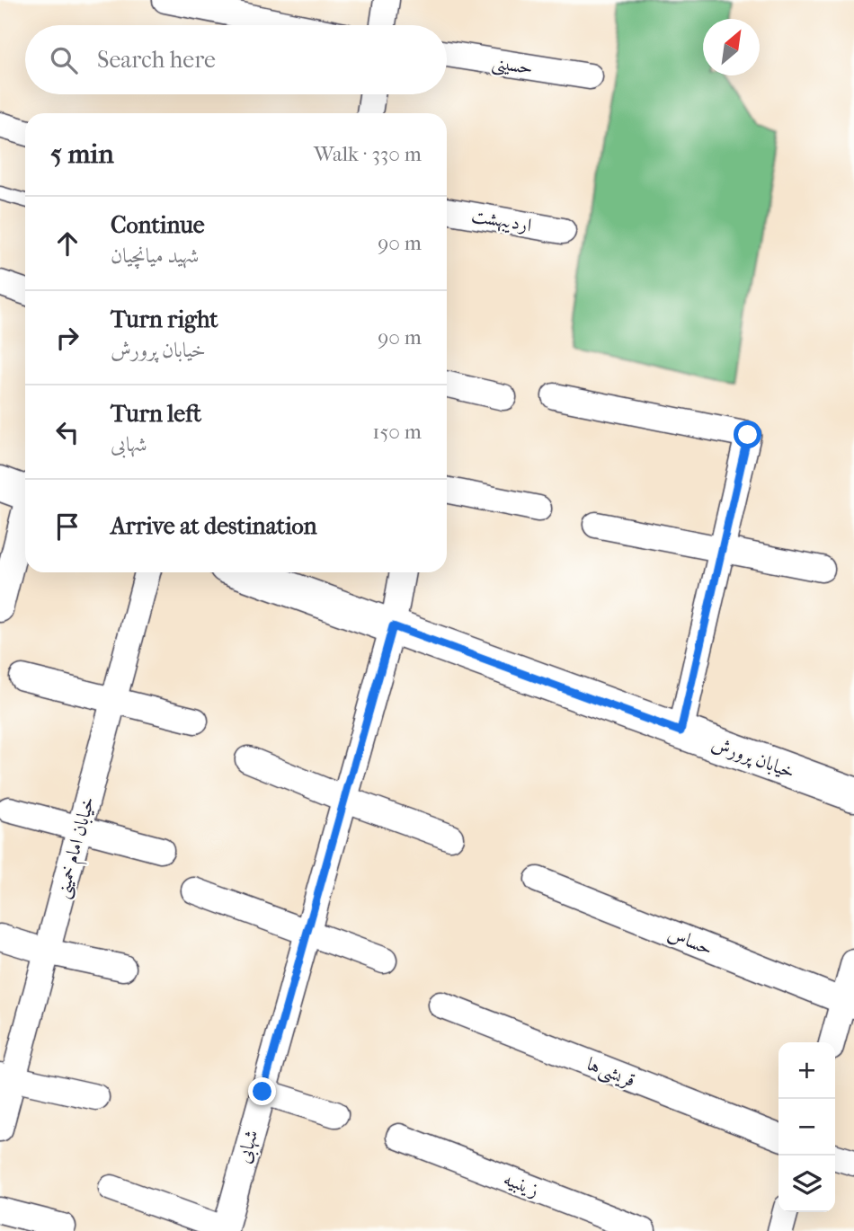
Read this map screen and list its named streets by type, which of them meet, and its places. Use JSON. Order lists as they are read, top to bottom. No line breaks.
{"streets":{"main road":["خیابان پرورش"],"street":["حسینی","اردیبهشت","خیابان امام خمینی","حساس","قریشی‌ها","شهابی","زینبیه"]},"crossings":[["خیابان پرورش","شهابی"]],"north":"top right","page":{"search":"Search here","heading":["5 min","Walk · 330 m"],"list":[["Continue","شهید میانچیان","90 m"],["Turn right","خیابان پرورش","90 m"],["Turn left","شهابی","150 m"],"Arrive at destination"],"map_buttons":["+","−"]}}
